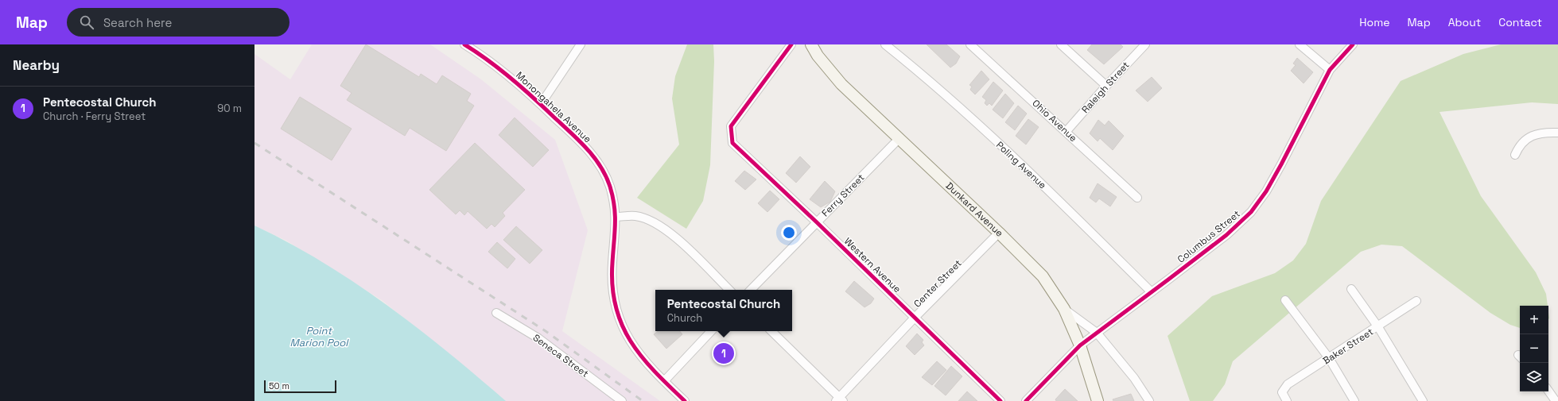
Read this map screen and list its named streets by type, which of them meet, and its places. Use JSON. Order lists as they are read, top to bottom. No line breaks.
{"streets":{"main road":["Dunkard Avenue"],"street":["Raleigh Street","Monongahela Avenue","Ohio Avenue","Poling Avenue","Ferry Street","Columbus Street","Western Avenue","Center Street","Baker Street","Seneca Street"]},"crossings":[["Raleigh Street","Ohio Avenue"],["Poling Avenue","Columbus Street"],["Ferry Street","Dunkard Avenue"],["Ferry Street","Western Avenue"],["Dunkard Avenue","Columbus Street"],["Dunkard Avenue","Center Street"],["Western Avenue","Center Street"]],"water":["Point Marion Pool"],"scale_bar":"50 m","page":{"header":"Map","search":"Search here","nav":["Home","Map","About","Contact"],"heading":"Nearby","list":[{"mark":"1","name":"Pentecostal Church","note":"Church · Ferry Street","value":"90 m"}],"popup":["Pentecostal Church","Church"],"map_buttons":["+","−"],"pins":"1","scale":"50 m"}}
